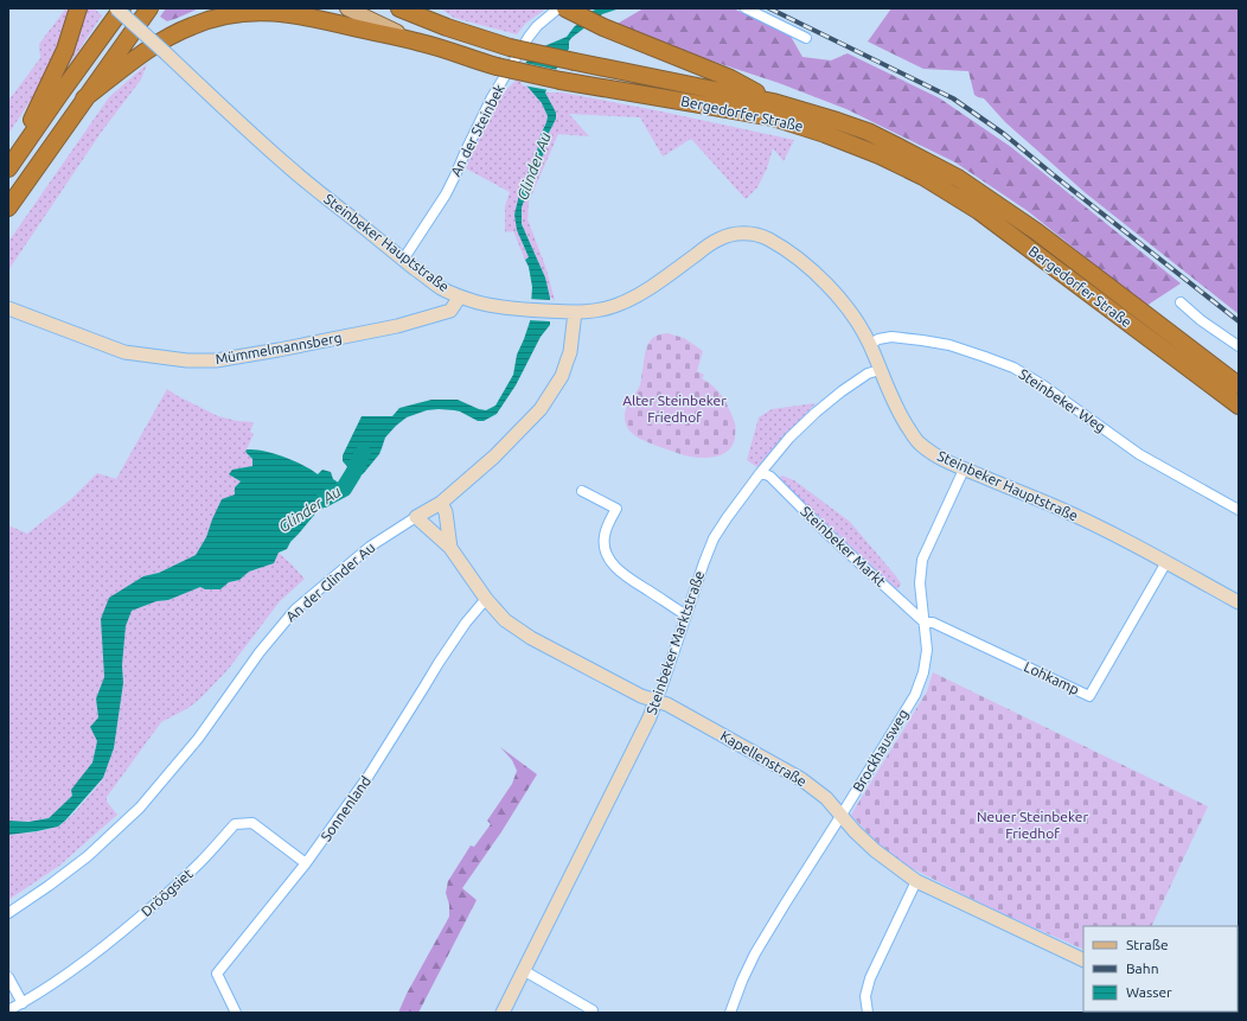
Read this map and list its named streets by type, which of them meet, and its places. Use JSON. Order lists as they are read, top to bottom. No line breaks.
{"streets":{"highway":["Bergedorfer Straße"],"street":["An der Steinbek","Steinbeker Hauptstraße","Mümmelmannsberg","Steinbeker Weg","Steinbeker Markt","An der Glinder Au","Steinbeker Marktstraße","Lohkamp","Brockhausweg","Kapellenstraße","Sonnenland","Dröögsiet"]},"crossings":[["An der Steinbek","Steinbeker Hauptstraße"],["Steinbeker Hauptstraße","Mümmelmannsberg"],["Steinbeker Hauptstraße","Steinbeker Weg"],["Steinbeker Hauptstraße","An der Glinder Au"],["Steinbeker Hauptstraße","Steinbeker Marktstraße"],["Steinbeker Hauptstraße","Lohkamp"],["Steinbeker Hauptstraße","Brockhausweg"],["Steinbeker Markt","Steinbeker Marktstraße"],["Steinbeker Markt","Lohkamp"],["Steinbeker Markt","Brockhausweg"],["An der Glinder Au","Kapellenstraße"],["Steinbeker Marktstraße","Kapellenstraße"],["Lohkamp","Brockhausweg"],["Brockhausweg","Kapellenstraße"],["Kapellenstraße","Sonnenland"],["Sonnenland","Dröögsiet"]],"water":["Glinder Au"],"parks":["Alter Steinbeker Friedhof","Neuer Steinbeker Friedhof"],"legend":["Straße","Bahn","Wasser"]}
